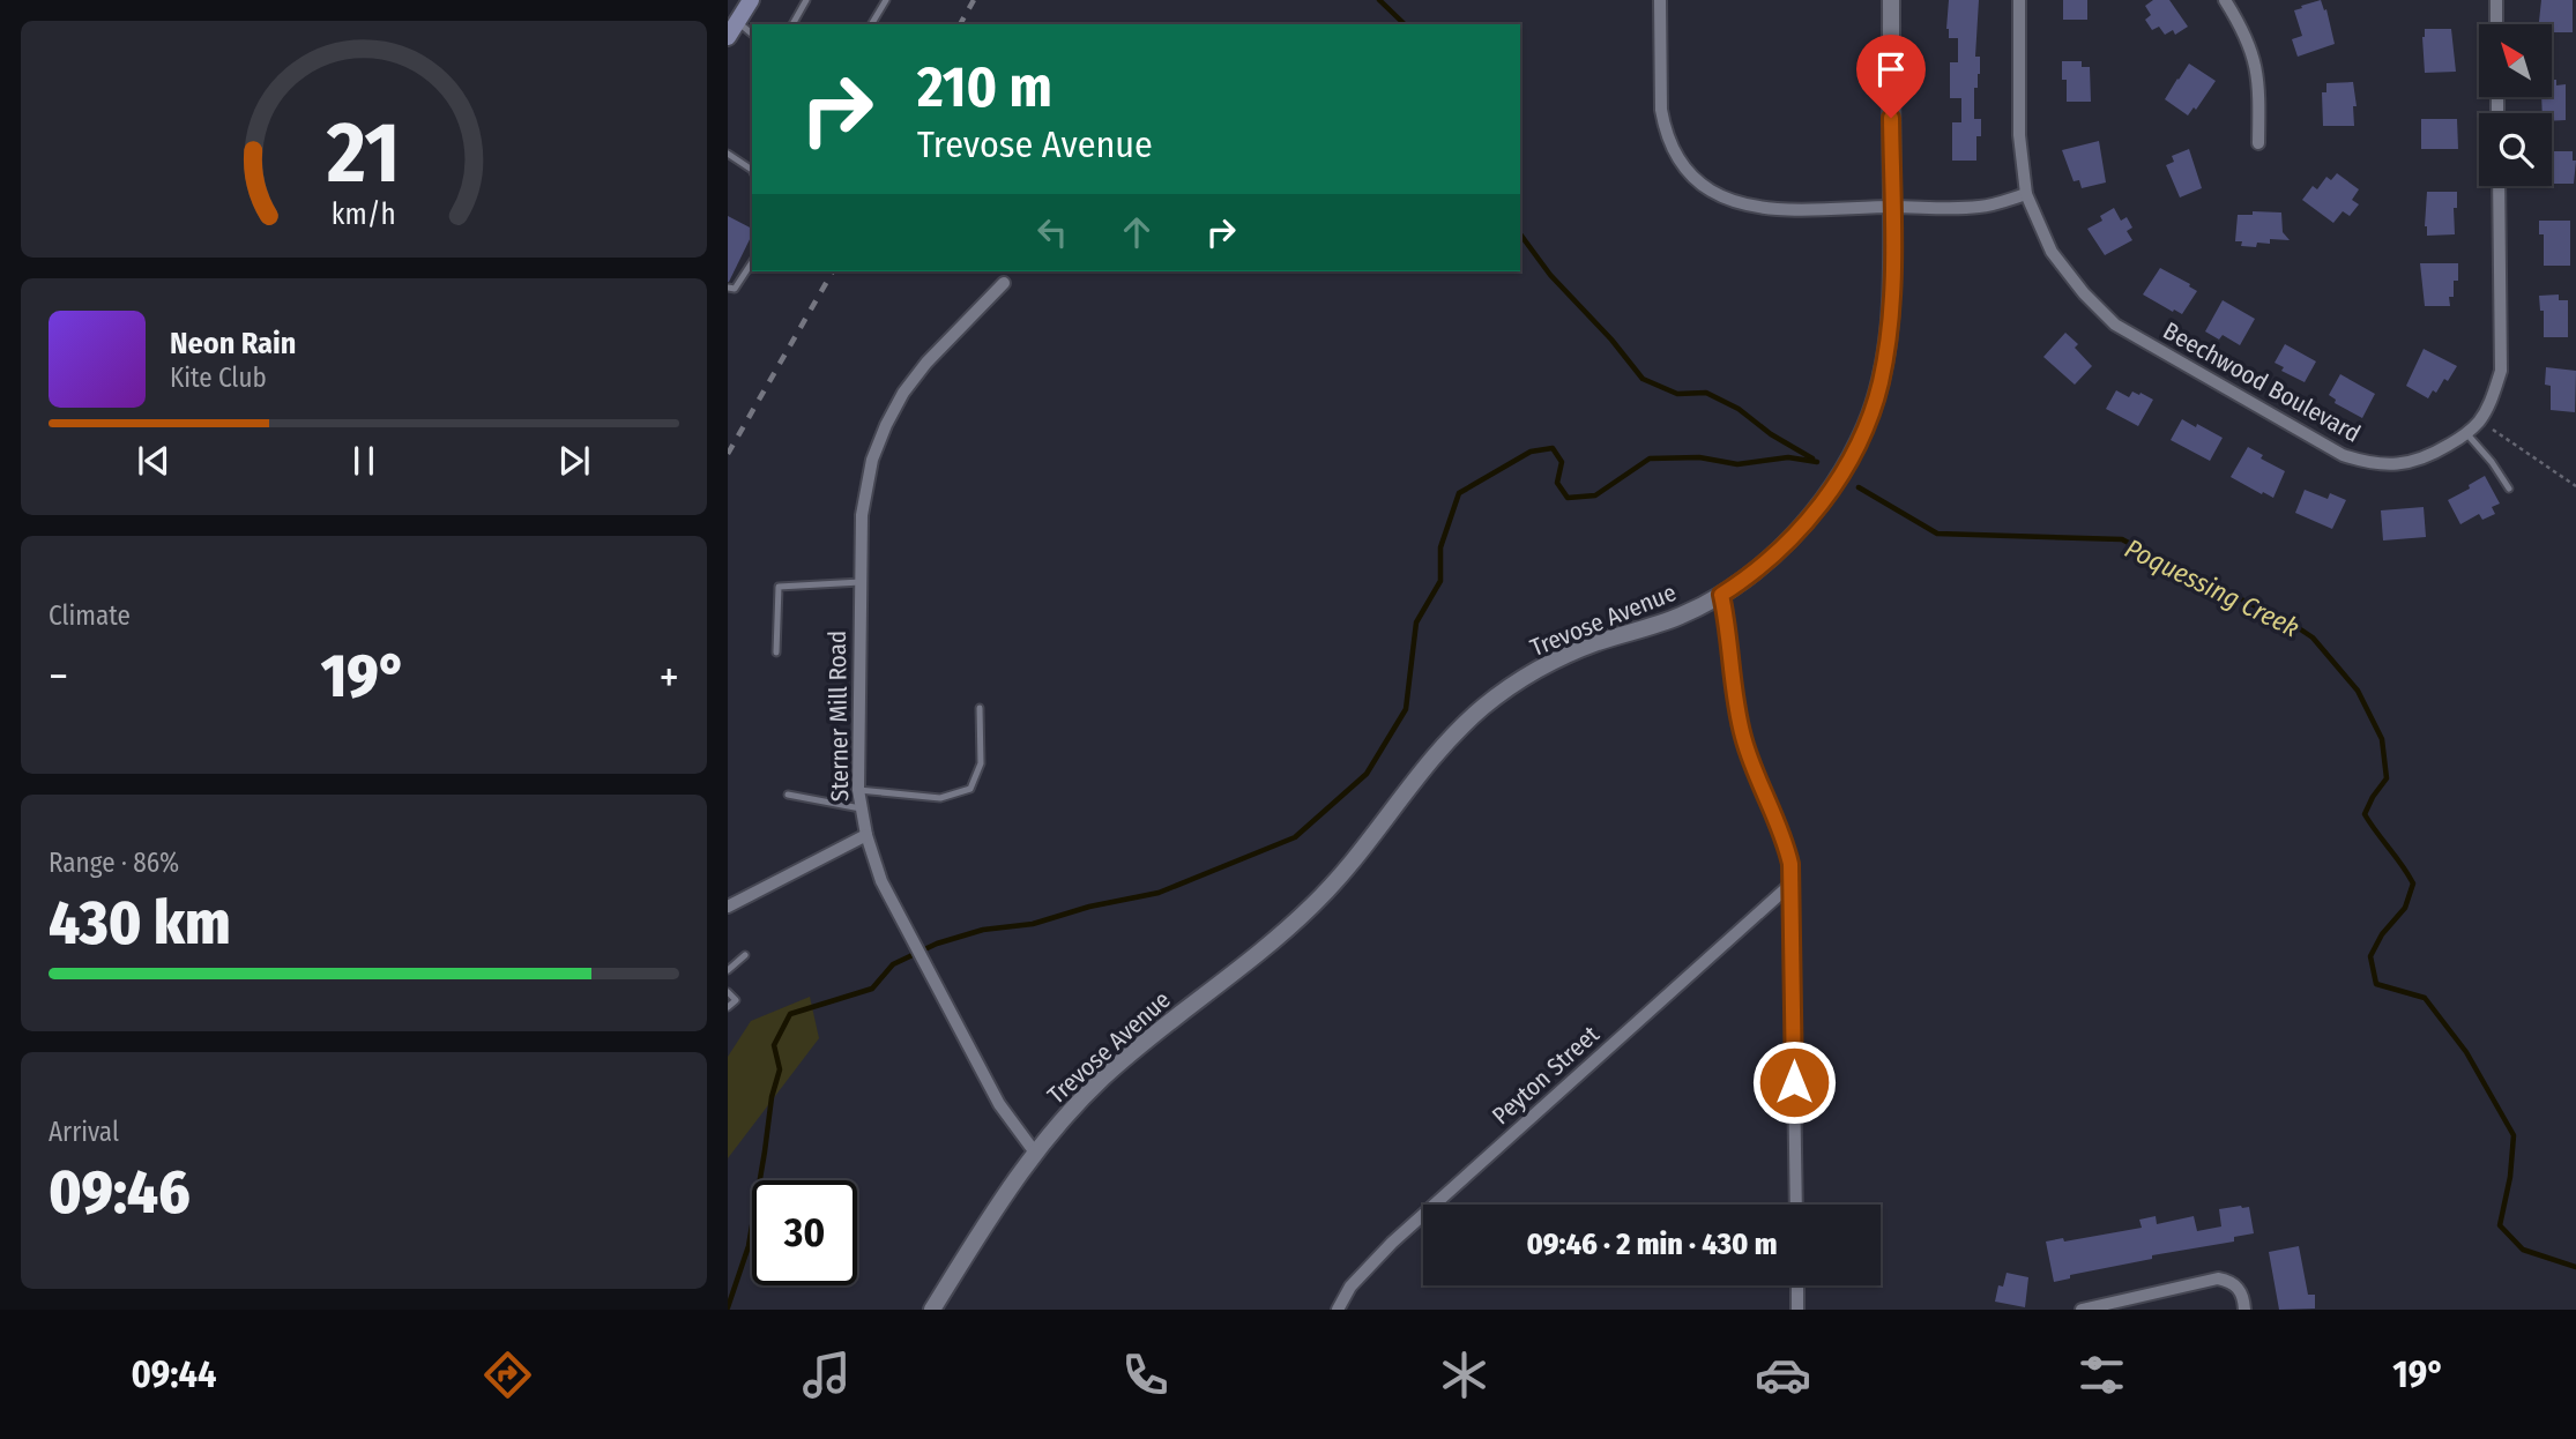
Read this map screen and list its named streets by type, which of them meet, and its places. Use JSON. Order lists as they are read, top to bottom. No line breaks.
{"streets":{"street":["Beechwood Boulevard","Trevose Avenue","Sterner Mill Road","Peyton Street"]},"crossings":[["Trevose Avenue","Sterner Mill Road"]],"water":["Poquessing Creek"],"north":"top left","page":{"turn":["210 m","Trevose Avenue"],"song":["Neon Rain","Kite Club"],"tile":["Climate",["Range · 86%","430 km"],["Arrival","09:46"]],"heat":["−","19°","+"],"limit":"30","trip":"09:46 · 2 min · 430 m","tabs":["09:44","19°"],"gauge":["21","km/h"]}}
